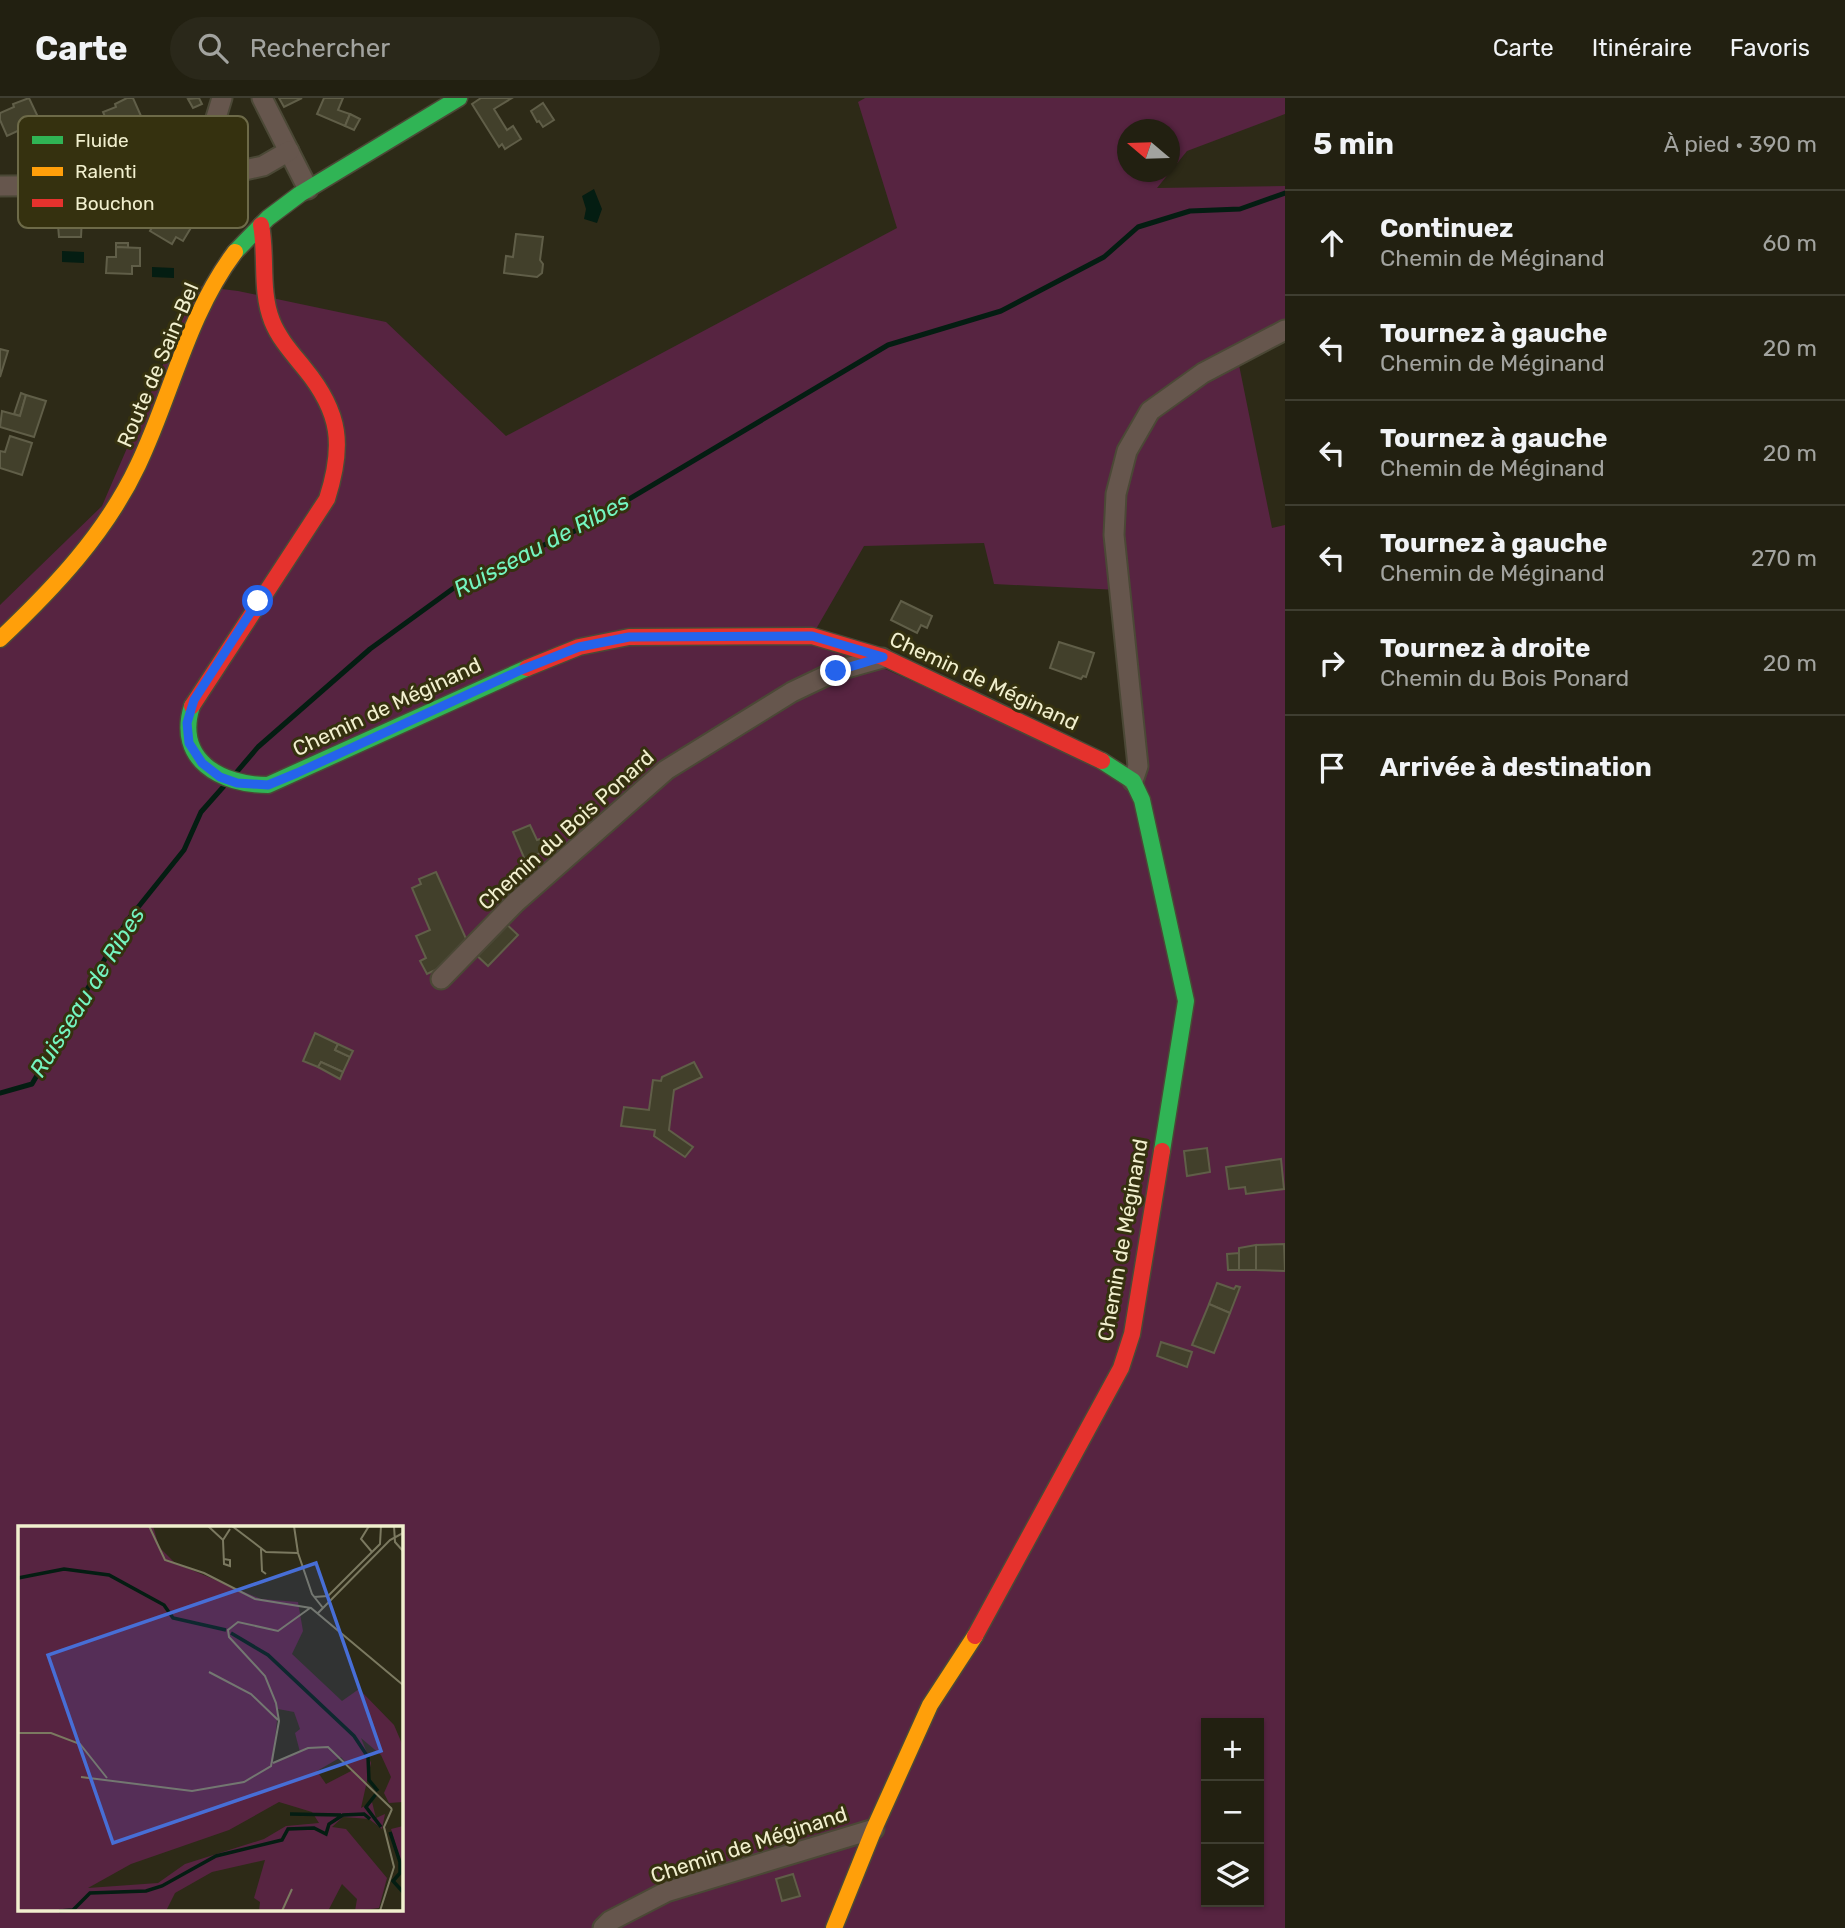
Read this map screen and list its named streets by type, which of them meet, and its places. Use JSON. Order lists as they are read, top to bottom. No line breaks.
{"streets":{"street":["Route de Sain-Bel","Chemin de Méginand","Chemin du Bois Ponard"]},"crossings":[["Route de Sain-Bel","Chemin de Méginand"],["Chemin de Méginand","Chemin du Bois Ponard"]],"water":["Ruisseau de Ribes"],"legend":["Fluide","Ralenti","Bouchon"],"north":"left","page":{"header":"Carte","search":"Rechercher","nav":["Carte","Itinéraire","Favoris"],"heading":["5 min","À pied · 390 m"],"list":[["Continuez","Chemin de Méginand","60 m"],["Tournez à gauche","Chemin de Méginand","20 m"],["Tournez à gauche","Chemin de Méginand","20 m"],["Tournez à gauche","Chemin de Méginand","270 m"],["Tournez à droite","Chemin du Bois Ponard","20 m"],"Arrivée à destination"],"map_buttons":["+","−"]}}
